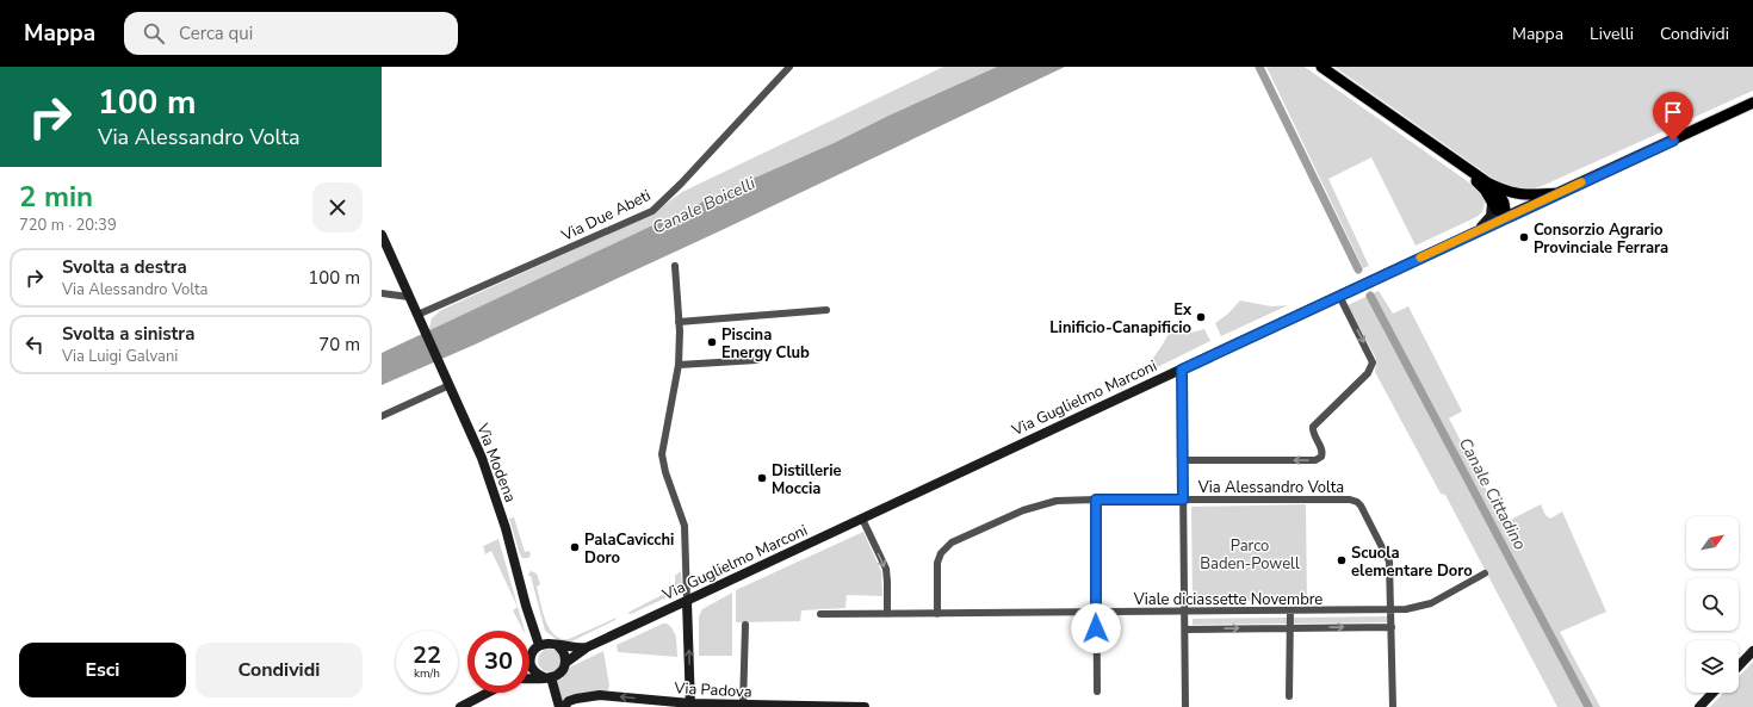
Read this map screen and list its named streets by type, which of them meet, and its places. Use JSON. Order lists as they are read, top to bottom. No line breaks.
{"streets":{"main road":["Via Guglielmo Marconi","Via Modena","Via Padova"],"street":["Via Due Abeti","Via Alessandro Volta","Viale diciassette Novembre"]},"crossings":[["Via Due Abeti","Via Modena"],["Via Guglielmo Marconi","Via Modena"],["Via Alessandro Volta","Viale diciassette Novembre"]],"one_way":["Via Padova"],"water":["Canale Boicelli","Canale Cittadino"],"parks":["Parco Baden-Powell"],"places":["Consorzio Agrario Provinciale Ferrara","Ex Linificio-Canapificio","Piscina Energy Club","Distillerie Moccia","PalaCavicchi Doro","Scuola elementare Doro"],"north":"top right","page":{"header":"Mappa","search":"Cerca qui","nav":["Mappa","Livelli","Condividi"],"turn":["100 m","Via Alessandro Volta"],"heading":["2 min","720 m · 20:39"],"list":[{"name":"Svolta a destra","note":"Via Alessandro Volta","value":"100 m"},{"name":"Svolta a sinistra","note":"Via Luigi Galvani","value":"70 m"}],"speed":"22 km/h","limit":"30","buttons":["Esci","Condividi"]}}
